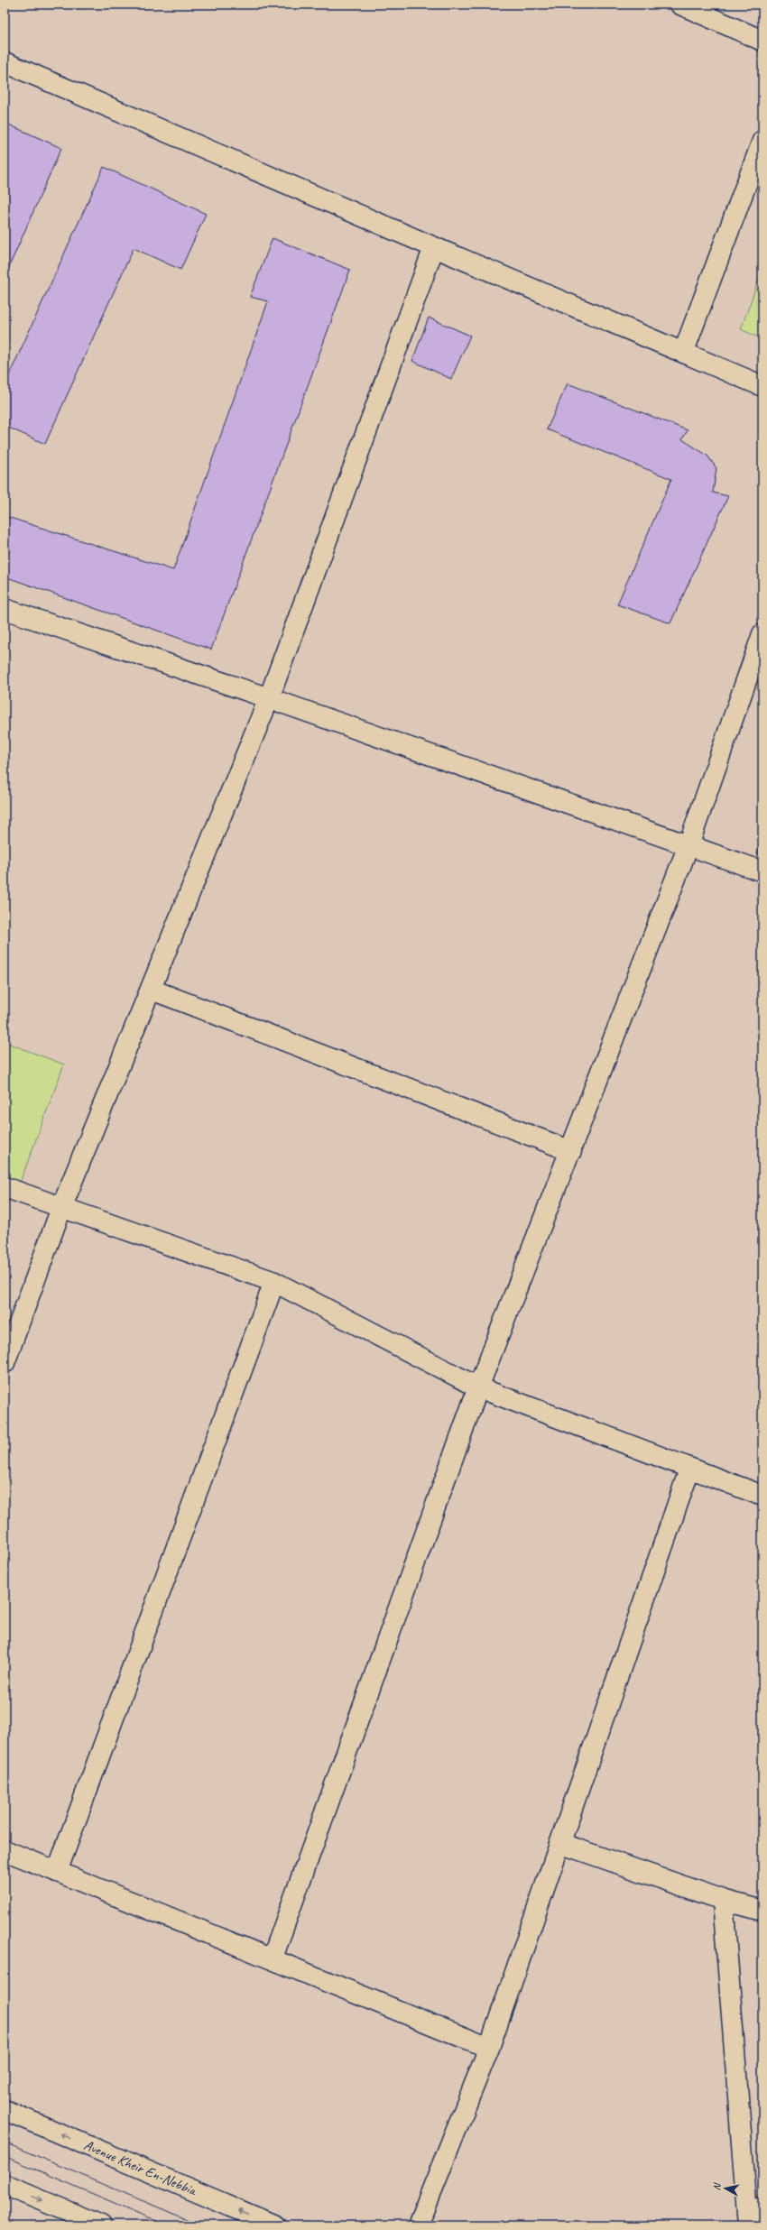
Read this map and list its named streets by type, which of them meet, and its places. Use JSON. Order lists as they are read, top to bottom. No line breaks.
{"streets":{"street":["Avenue Kheir En-Nebbia"]},"north":"left"}
